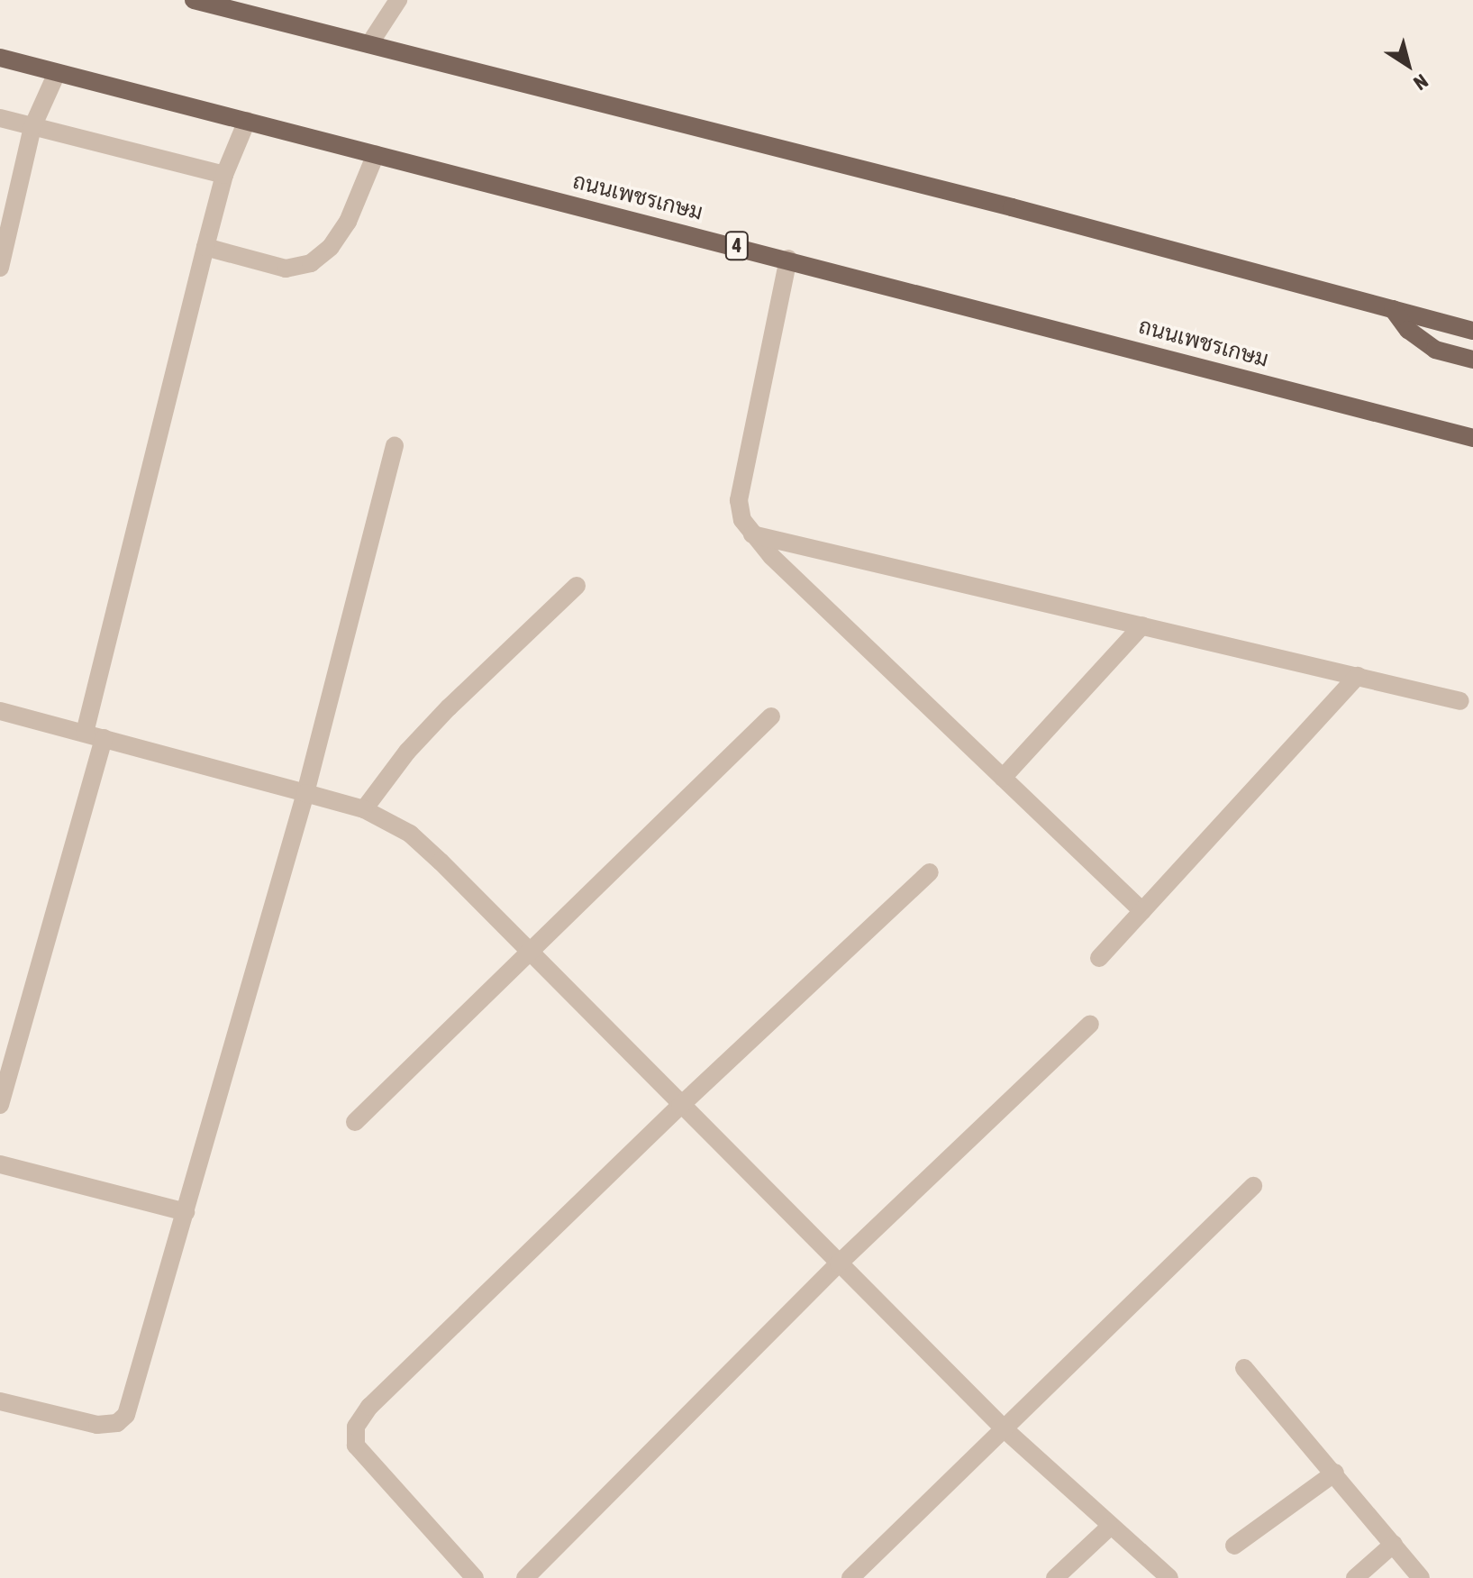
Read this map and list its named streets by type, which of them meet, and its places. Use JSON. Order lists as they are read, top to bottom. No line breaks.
{"streets":{"main road":["ถนนเพชรเกษม","4"]},"north":"bottom right"}
